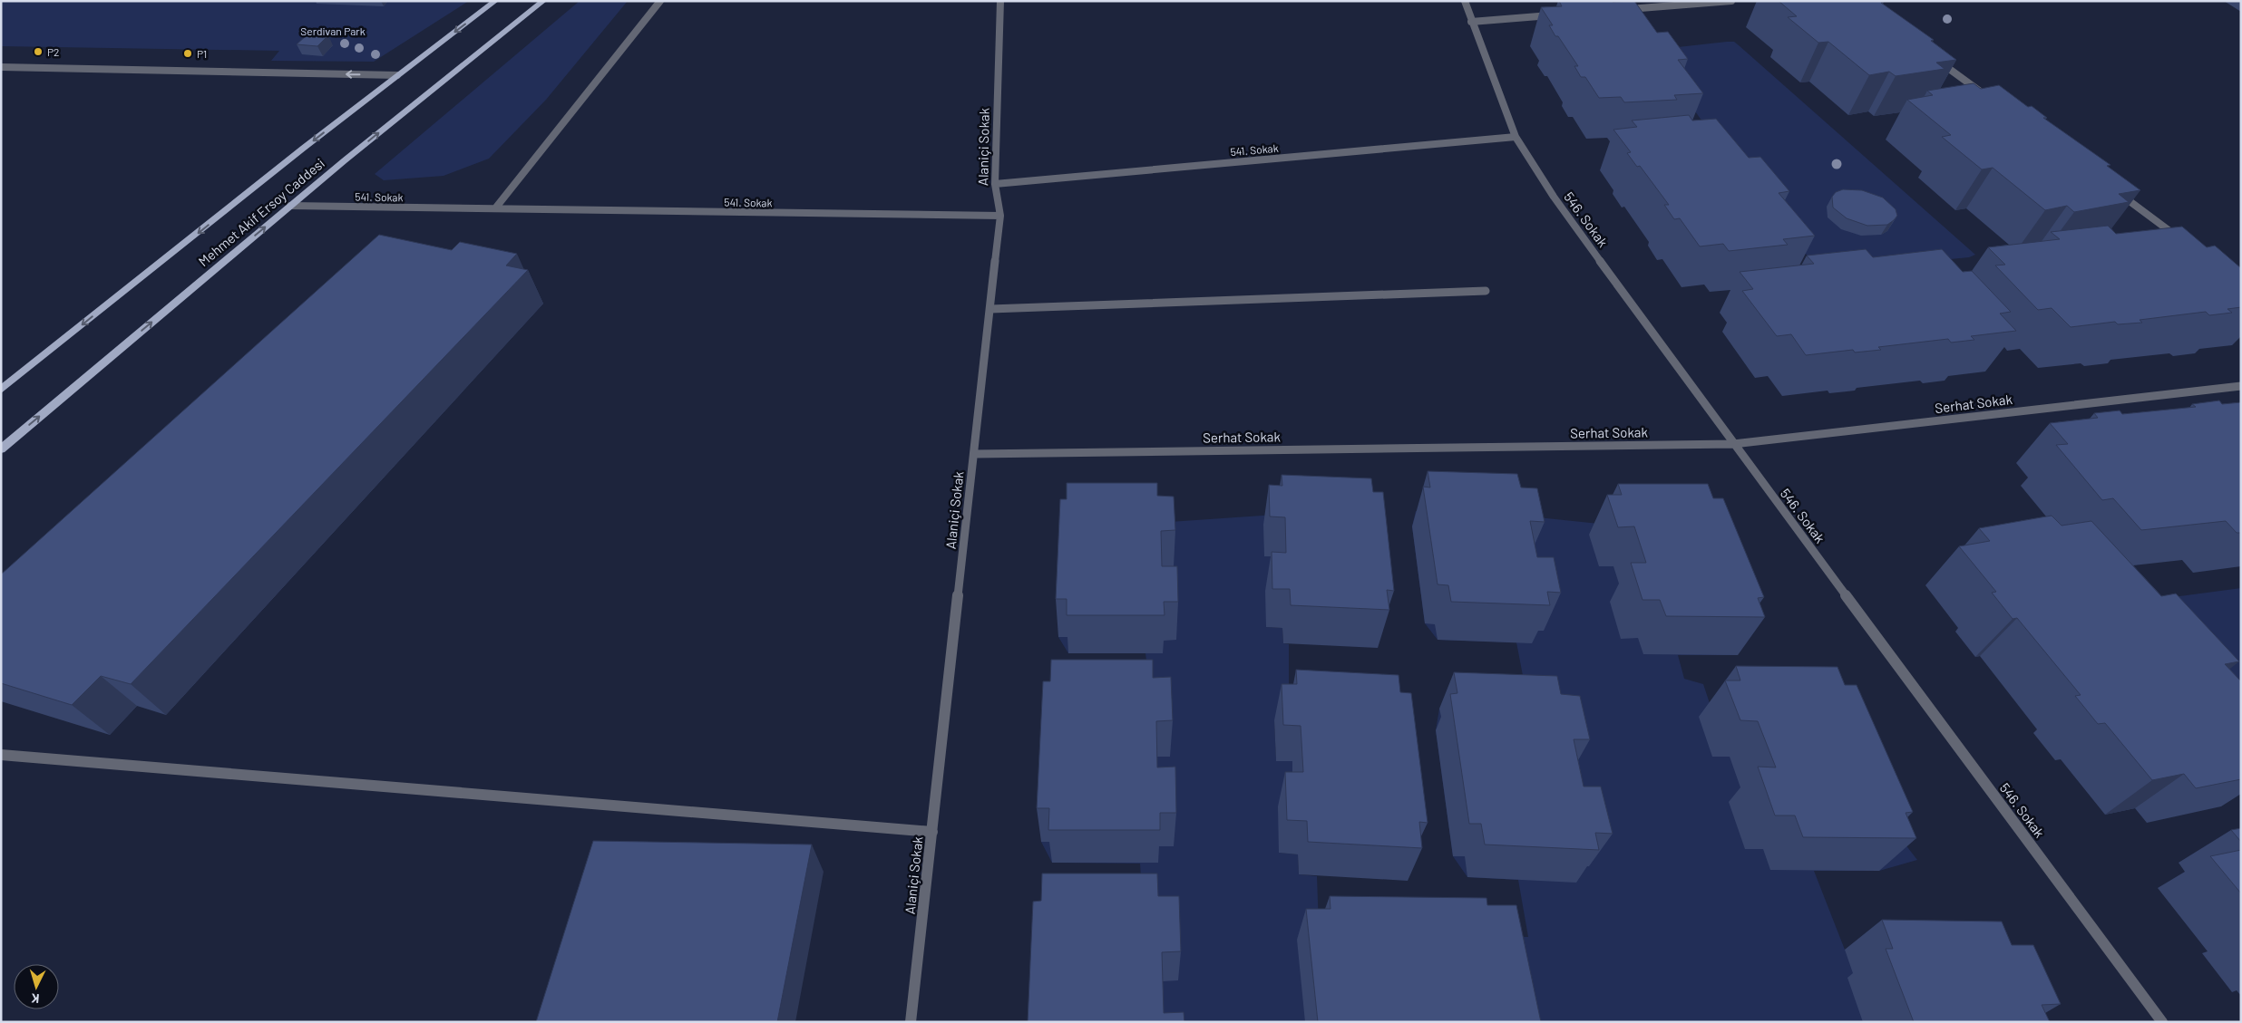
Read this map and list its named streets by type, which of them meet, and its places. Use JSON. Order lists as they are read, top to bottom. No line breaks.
{"streets":{"main road":["Mehmet Akif Ersoy Caddesi"],"street":["Alaniçi Sokak","541. Sokak","546. Sokak","Serhat Sokak"]},"crossings":[["Alaniçi Sokak","541. Sokak"],["Alaniçi Sokak","Serhat Sokak"],["541. Sokak","Mehmet Akif Ersoy Caddesi"],["541. Sokak","546. Sokak"],["546. Sokak","Serhat Sokak"]],"parks":["Serdivan Park"],"places":["P2","P1"],"north":"bottom"}
